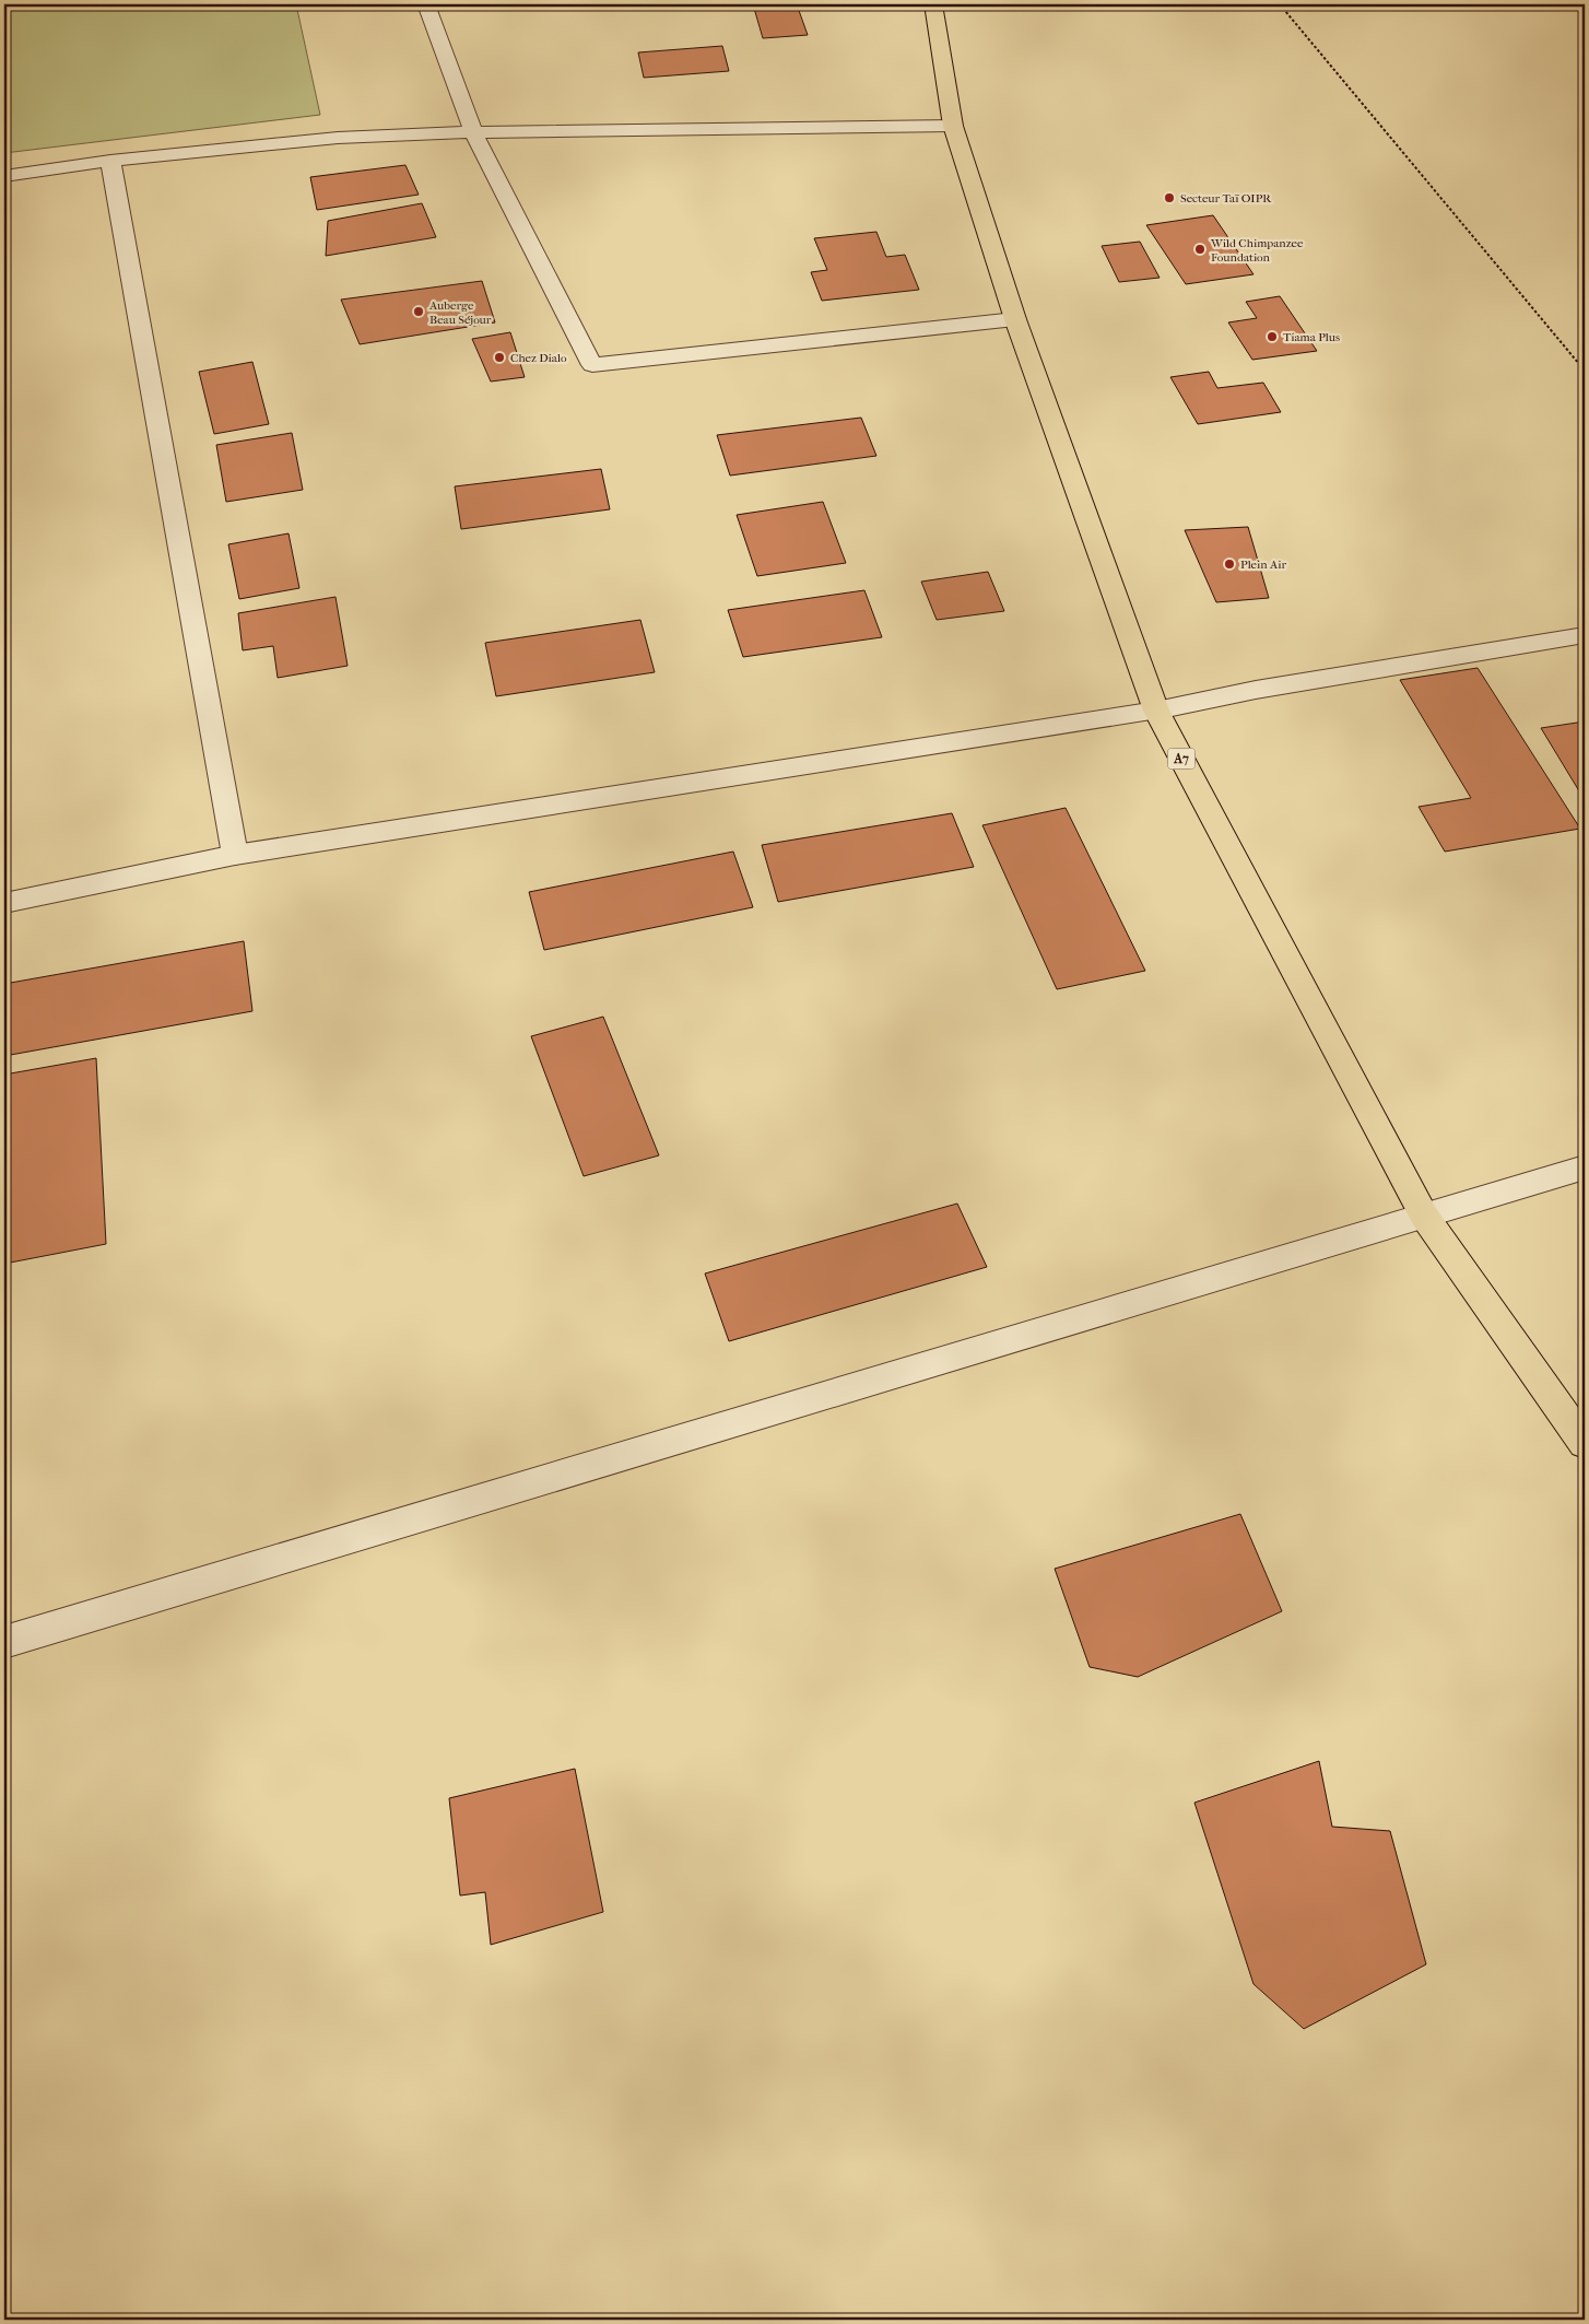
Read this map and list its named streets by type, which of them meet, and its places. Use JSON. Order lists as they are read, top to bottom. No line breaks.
{"streets":{"main road":["A7"]},"places":["Secteur Taï OIPR","Wild Chimpanzee Foundation","Auberge Beau Séjour","Tiama Plus","Chez Dialo","Plein Air"]}
